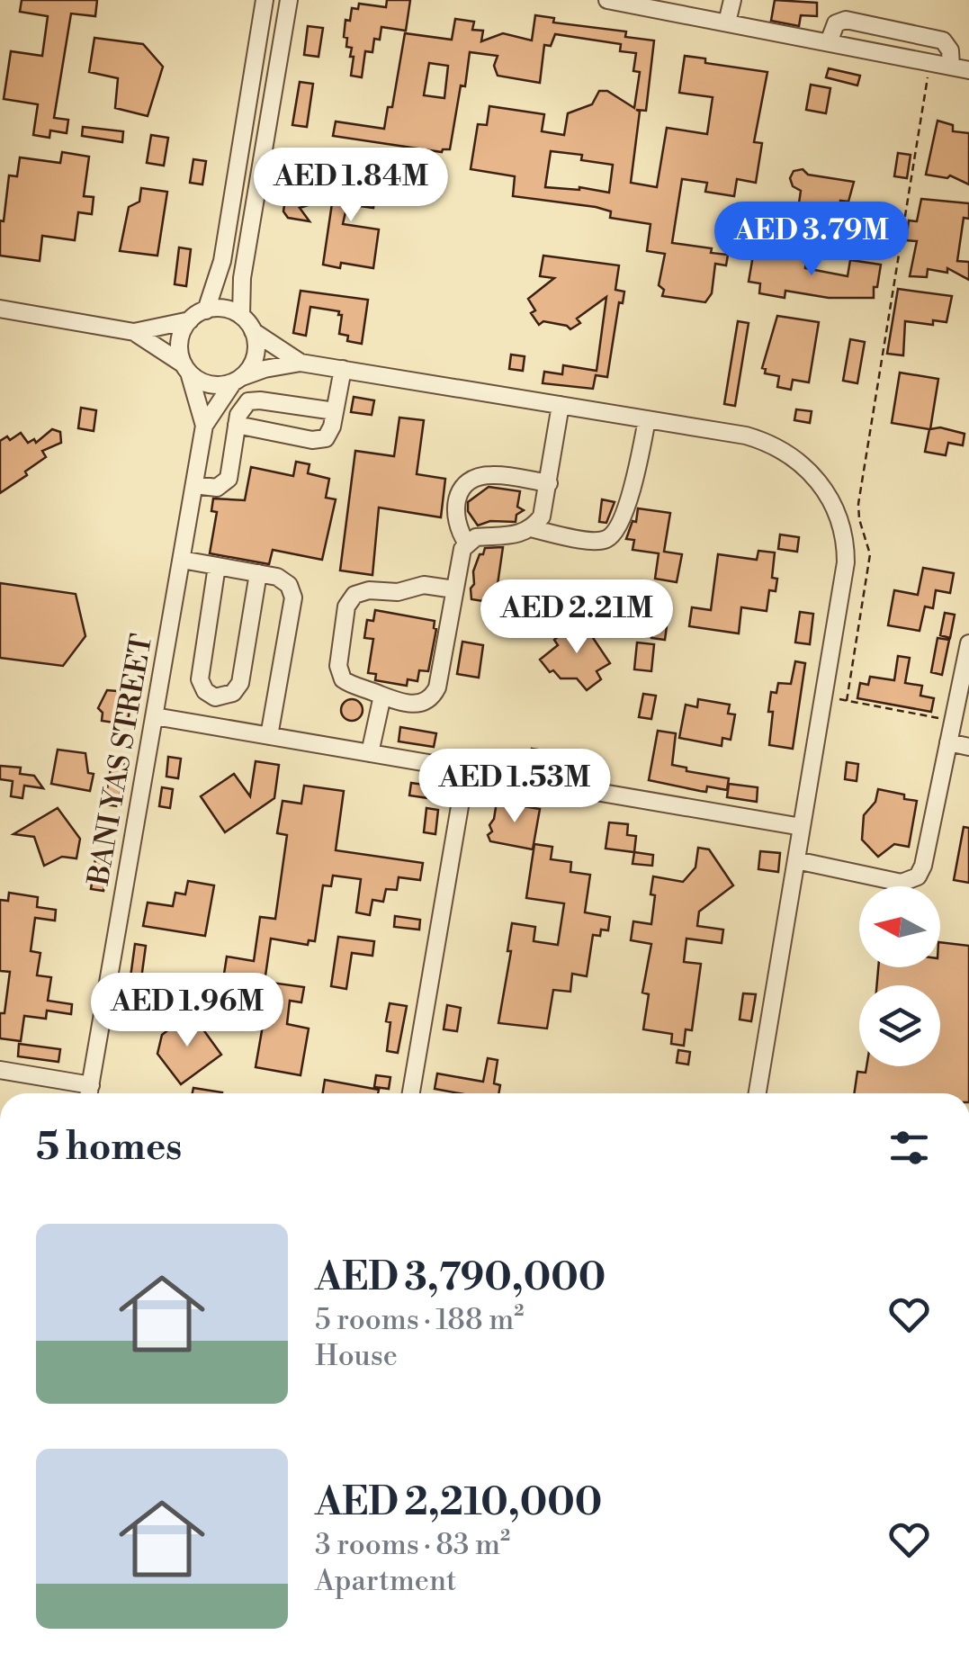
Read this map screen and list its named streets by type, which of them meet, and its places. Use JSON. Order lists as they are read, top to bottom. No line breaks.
{"streets":{"street":["BANI YAS STREET"]},"north":"left","page":{"price":["AED 1.84M","AED 3.79M","AED 2.21M","AED 1.53M","AED 1.96M"],"heading":"5 homes","list":[{"name":"AED 3,790,000","note":"5 rooms · 188 m² · House"},{"name":"AED 2,210,000","note":"3 rooms · 83 m² · Apartment"}]}}
